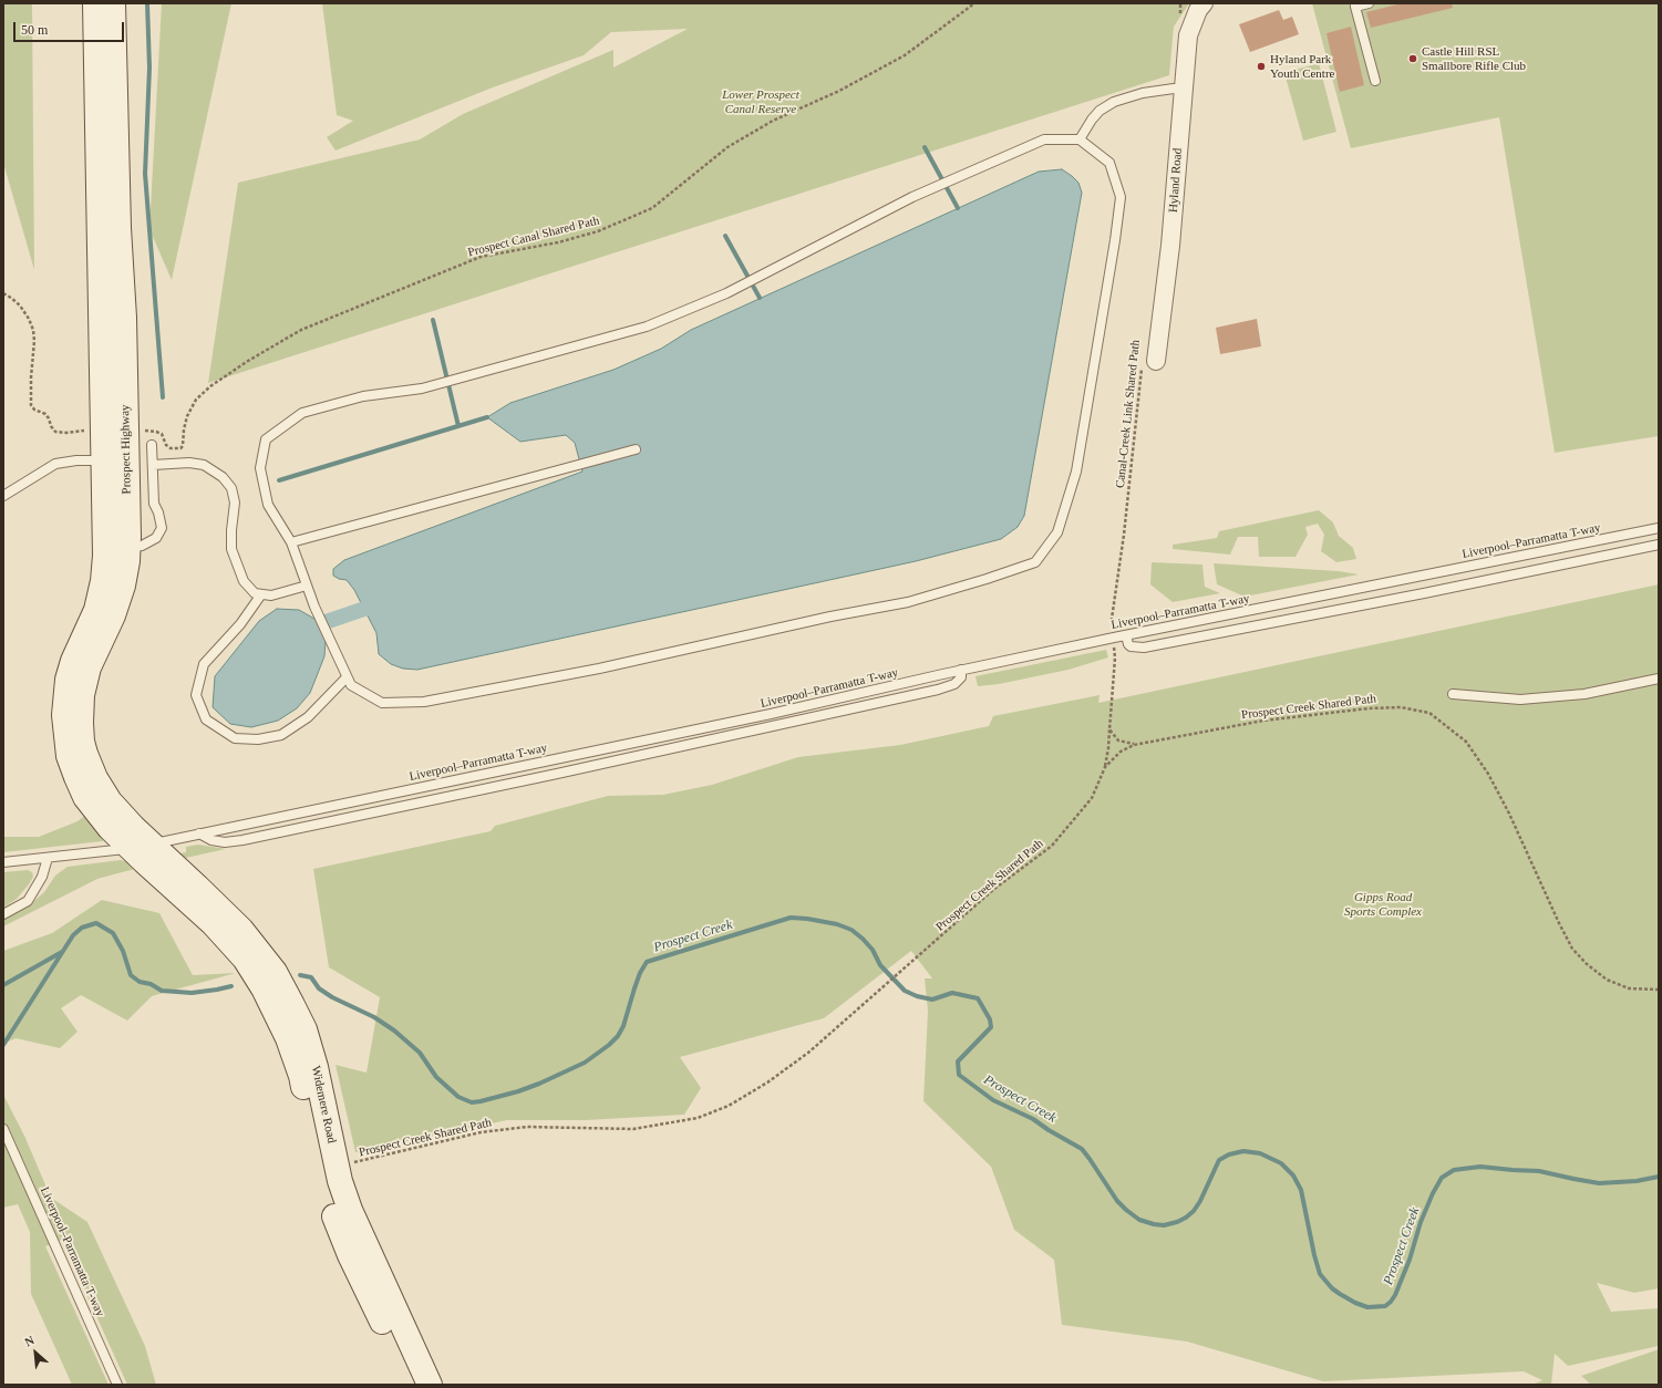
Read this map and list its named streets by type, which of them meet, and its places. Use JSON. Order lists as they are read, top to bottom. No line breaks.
{"streets":{"main road":["Prospect Highway","Widemere Road"],"street":["Hyland Road"],"lane":["Liverpool–Parramatta T-way"],"path":["Prospect Canal Shared Path","Canal-Creek Link Shared Path","Prospect Creek Shared Path"]},"crossings":[["Hyland Road","Canal-Creek Link Shared Path"],["Prospect Highway","Liverpool–Parramatta T-way"],["Prospect Highway","Widemere Road"],["Liverpool–Parramatta T-way","Widemere Road"]],"water":["Prospect Creek"],"parks":["Lower Prospect Canal Reserve","Gipps Road Sports Complex"],"places":["Castle Hill RSL Smallbore Rifle Club","Hyland Park Youth Centre"],"scale_bar":"50 m","north":"top left"}
